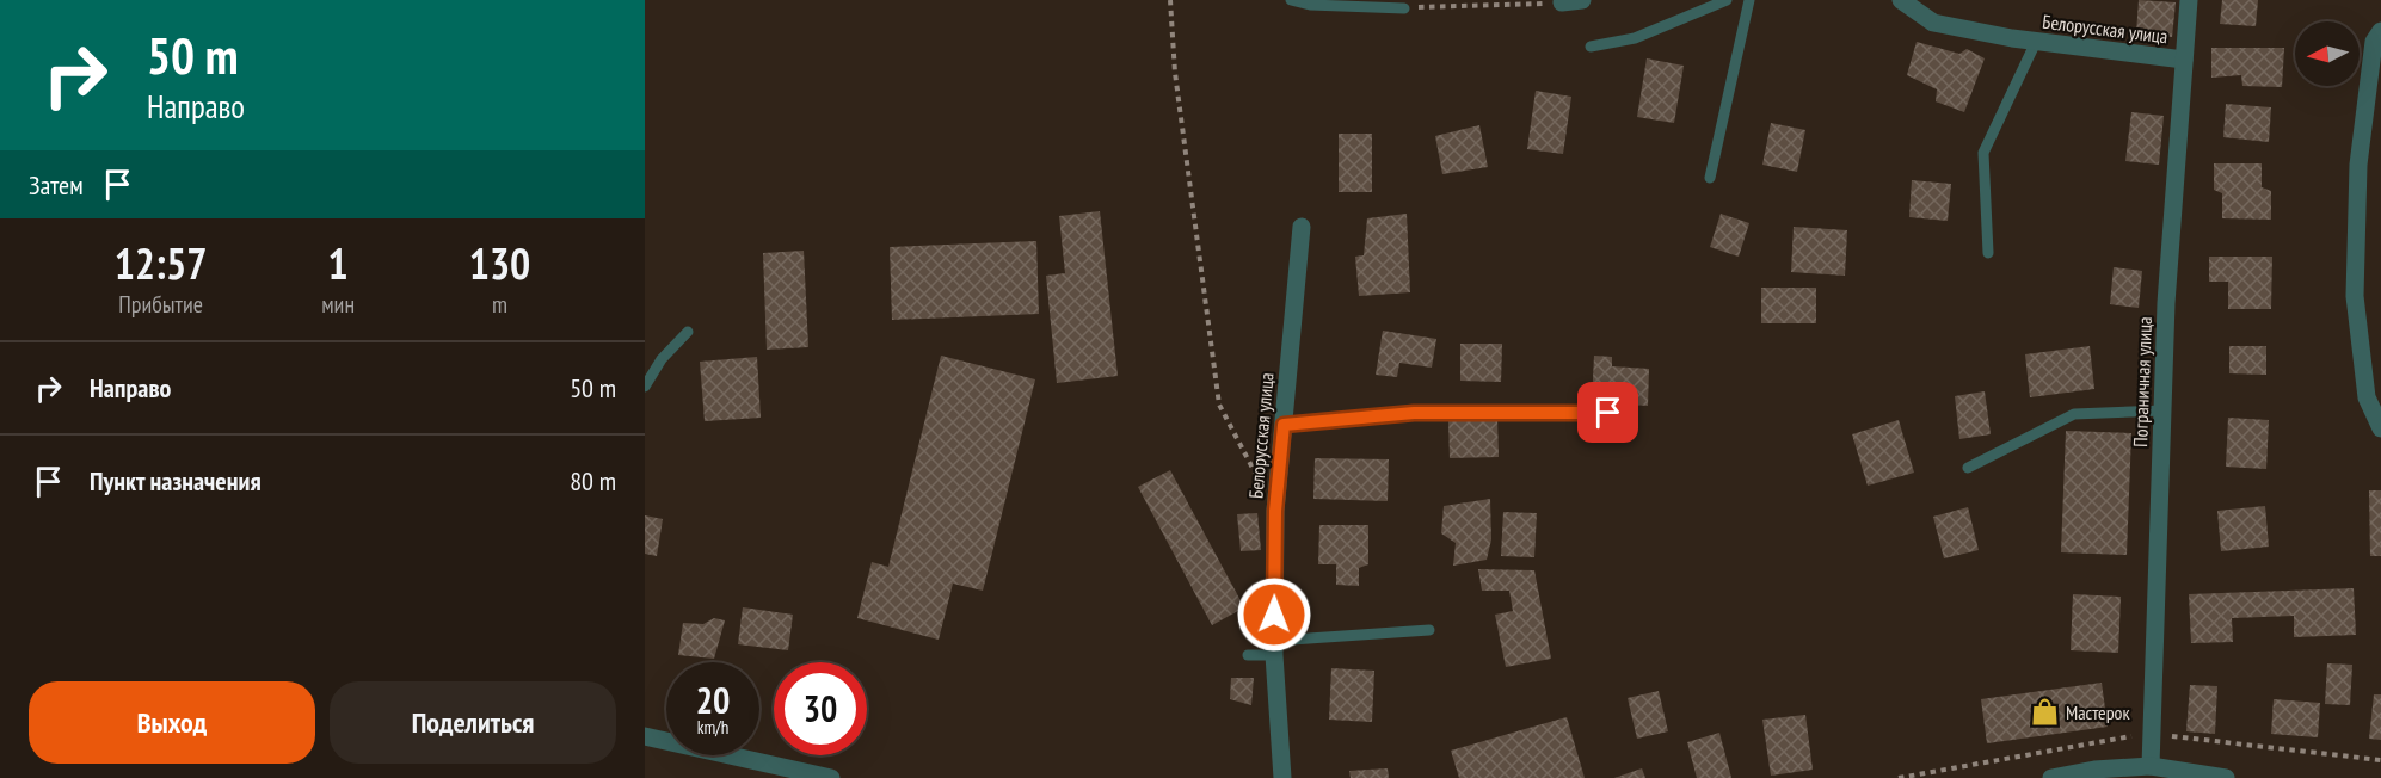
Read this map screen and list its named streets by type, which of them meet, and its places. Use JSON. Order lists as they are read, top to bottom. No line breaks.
{"streets":{"street":["Белорусская улица","Пограничная улица"]},"crossings":[["Белорусская улица","Пограничная улица"]],"places":{"shop":["Мастерок"]},"north":"left","page":{"turn":["50 m","Направо"],"then":"Затем","eta":["12:57","Прибытие","1","мин","130","m"],"list":[{"name":"Направо","value":"50 m"},{"name":"Пункт назначения","value":"80 m"}],"speed":"20 km/h","limit":"30","buttons":["Выход","Поделиться"]}}
